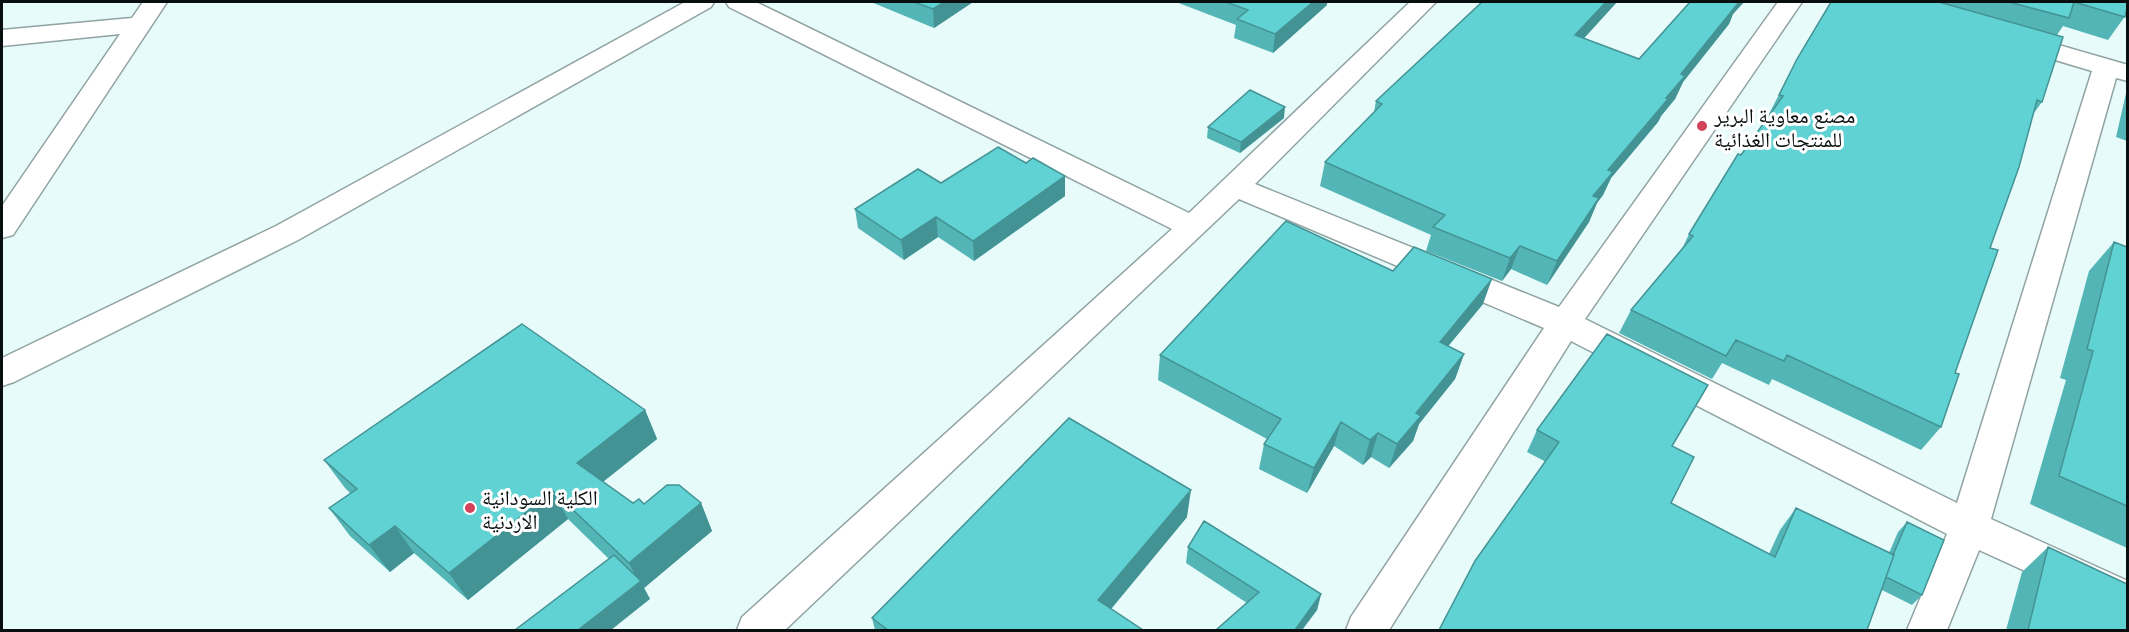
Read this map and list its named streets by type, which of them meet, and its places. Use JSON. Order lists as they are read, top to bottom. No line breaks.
{"places":["مصنع معاوية البرير للمنتجات الغذائية","الكلية السودانية الاردنية"]}
